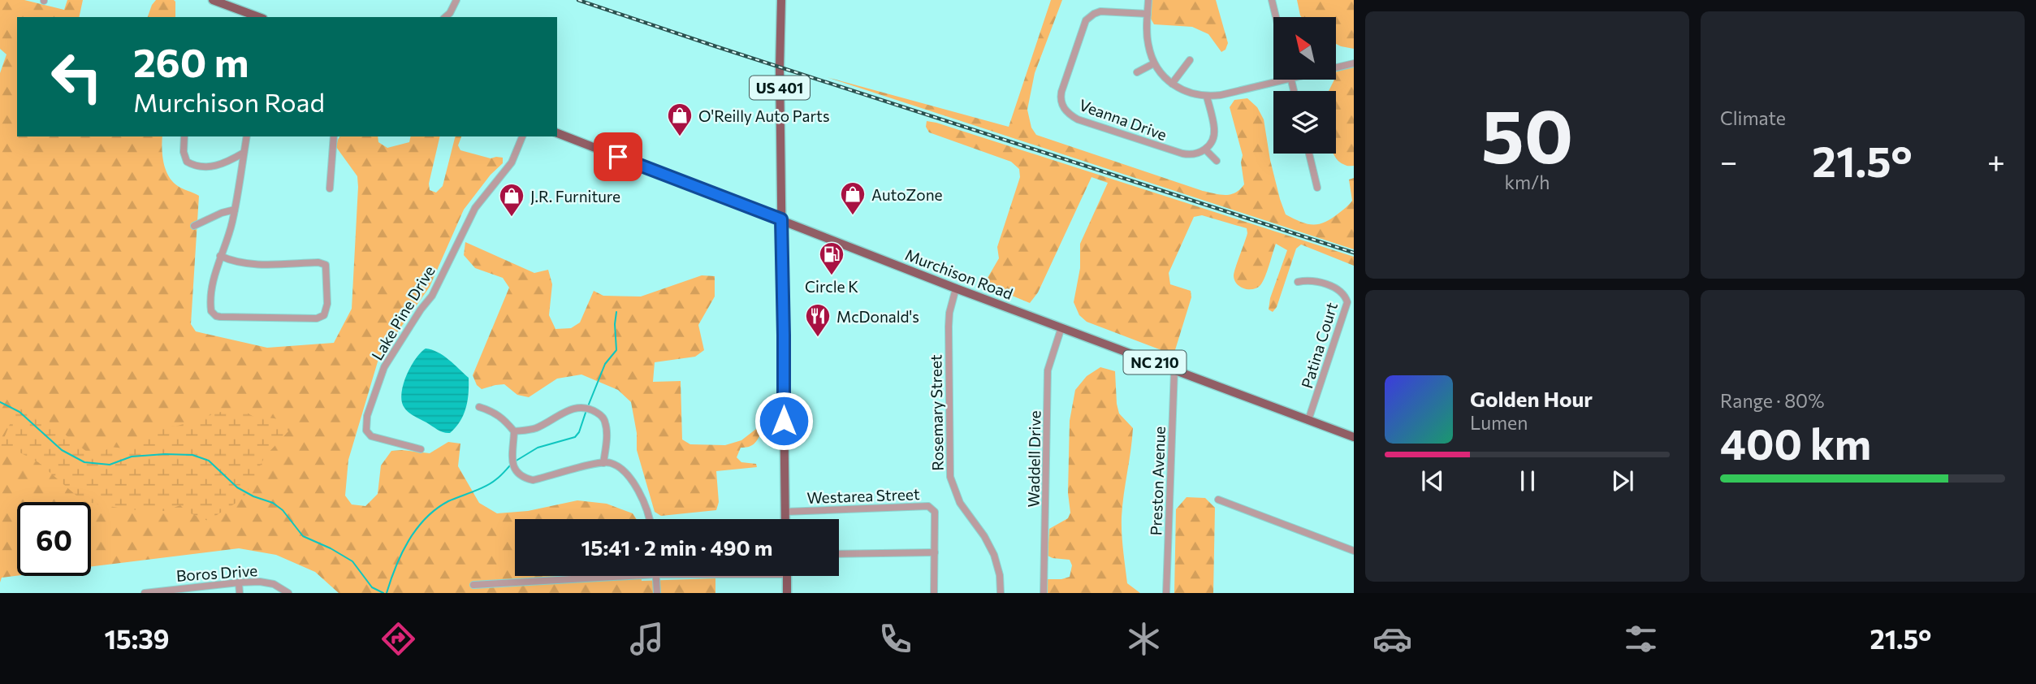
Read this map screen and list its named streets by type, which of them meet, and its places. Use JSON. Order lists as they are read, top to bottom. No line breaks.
{"streets":{"main road":["US 401","Murchison Road","NC 210"],"street":["Veanna Drive","Lake Pine Drive","Patina Court","Rosemary Street","Waddell Drive","Preston Avenue","Westarea Street","Boros Drive"]},"crossings":[["US 401","Murchison Road"],["US 401","Westarea Street"],["Murchison Road","Patina Court"],["Murchison Road","Rosemary Street"],["Murchison Road","Waddell Drive"],["Murchison Road","Preston Avenue"]],"places":{"shop":["O'Reilly Auto Parts","AutoZone","J.R. Furniture"],"fuel station":["Circle K"],"restaurant":["McDonald's"]},"north":"top left","page":{"tile":[["50","km/h"],"Climate",["Range · 80%","400 km"]],"turn":["260 m","Murchison Road"],"heat":["−","21.5°","+"],"song":["Golden Hour","Lumen"],"limit":"60","trip":"15:41 · 2 min · 490 m","tabs":["15:39","21.5°"]}}
